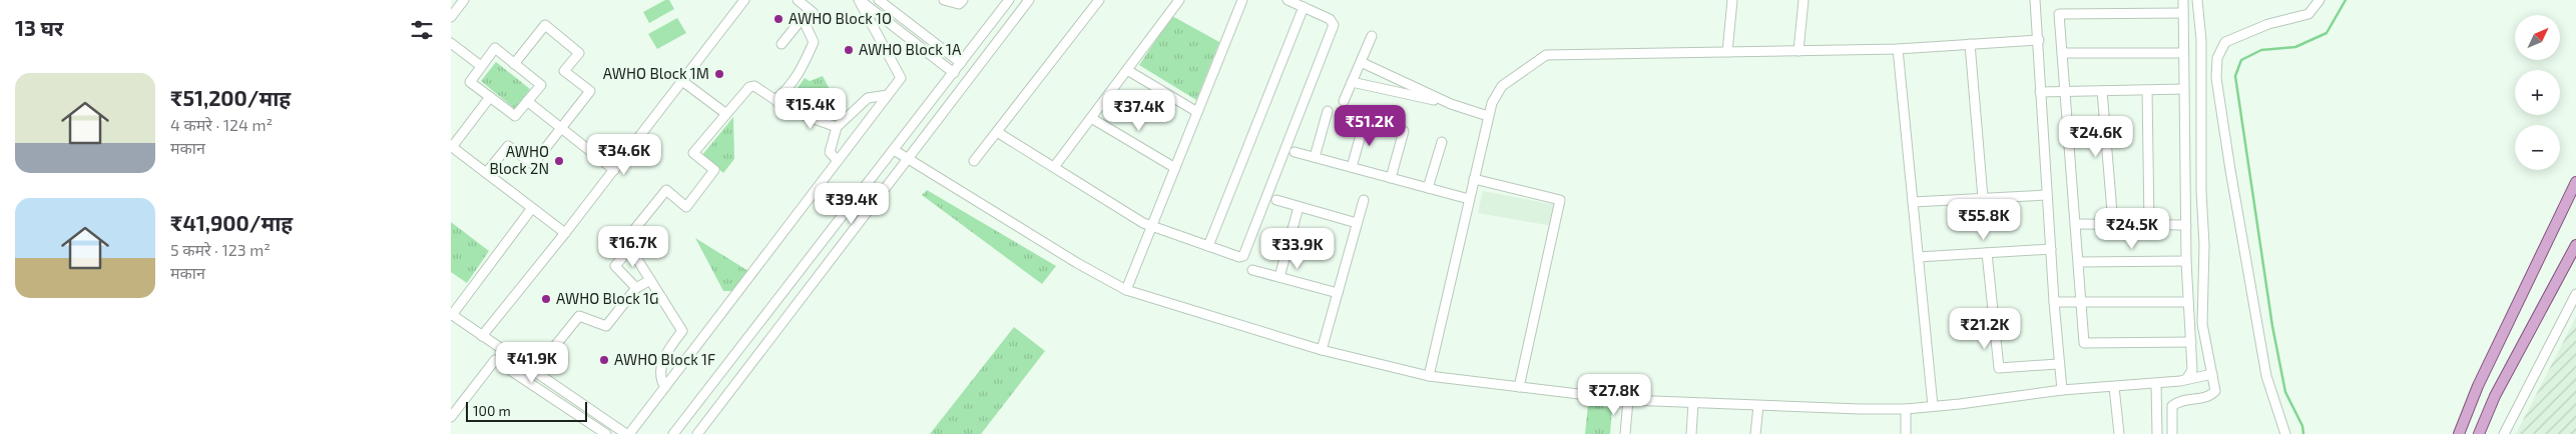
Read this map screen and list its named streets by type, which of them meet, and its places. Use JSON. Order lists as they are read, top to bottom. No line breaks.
{"places":["AWHO Block 1O","AWHO Block 1A","AWHO Block 1M","AWHO Block 2N","AWHO Block 1G","AWHO Block 1F"],"scale_bar":"100 m","north":"top right","page":{"heading":"13 घर","map_buttons":["+","−"],"list":[{"name":"₹51,200/माह","note":"4 कमरे · 124 m² · मकान"},{"name":"₹41,900/माह","note":"5 कमरे · 123 m² · मकान"}],"price":["₹15.4K","₹37.4K","₹51.2K","₹24.6K","₹34.6K","₹39.4K","₹55.8K","₹24.5K","₹16.7K","₹33.9K","₹21.2K","₹41.9K","₹27.8K"],"scale":"100 m"}}
